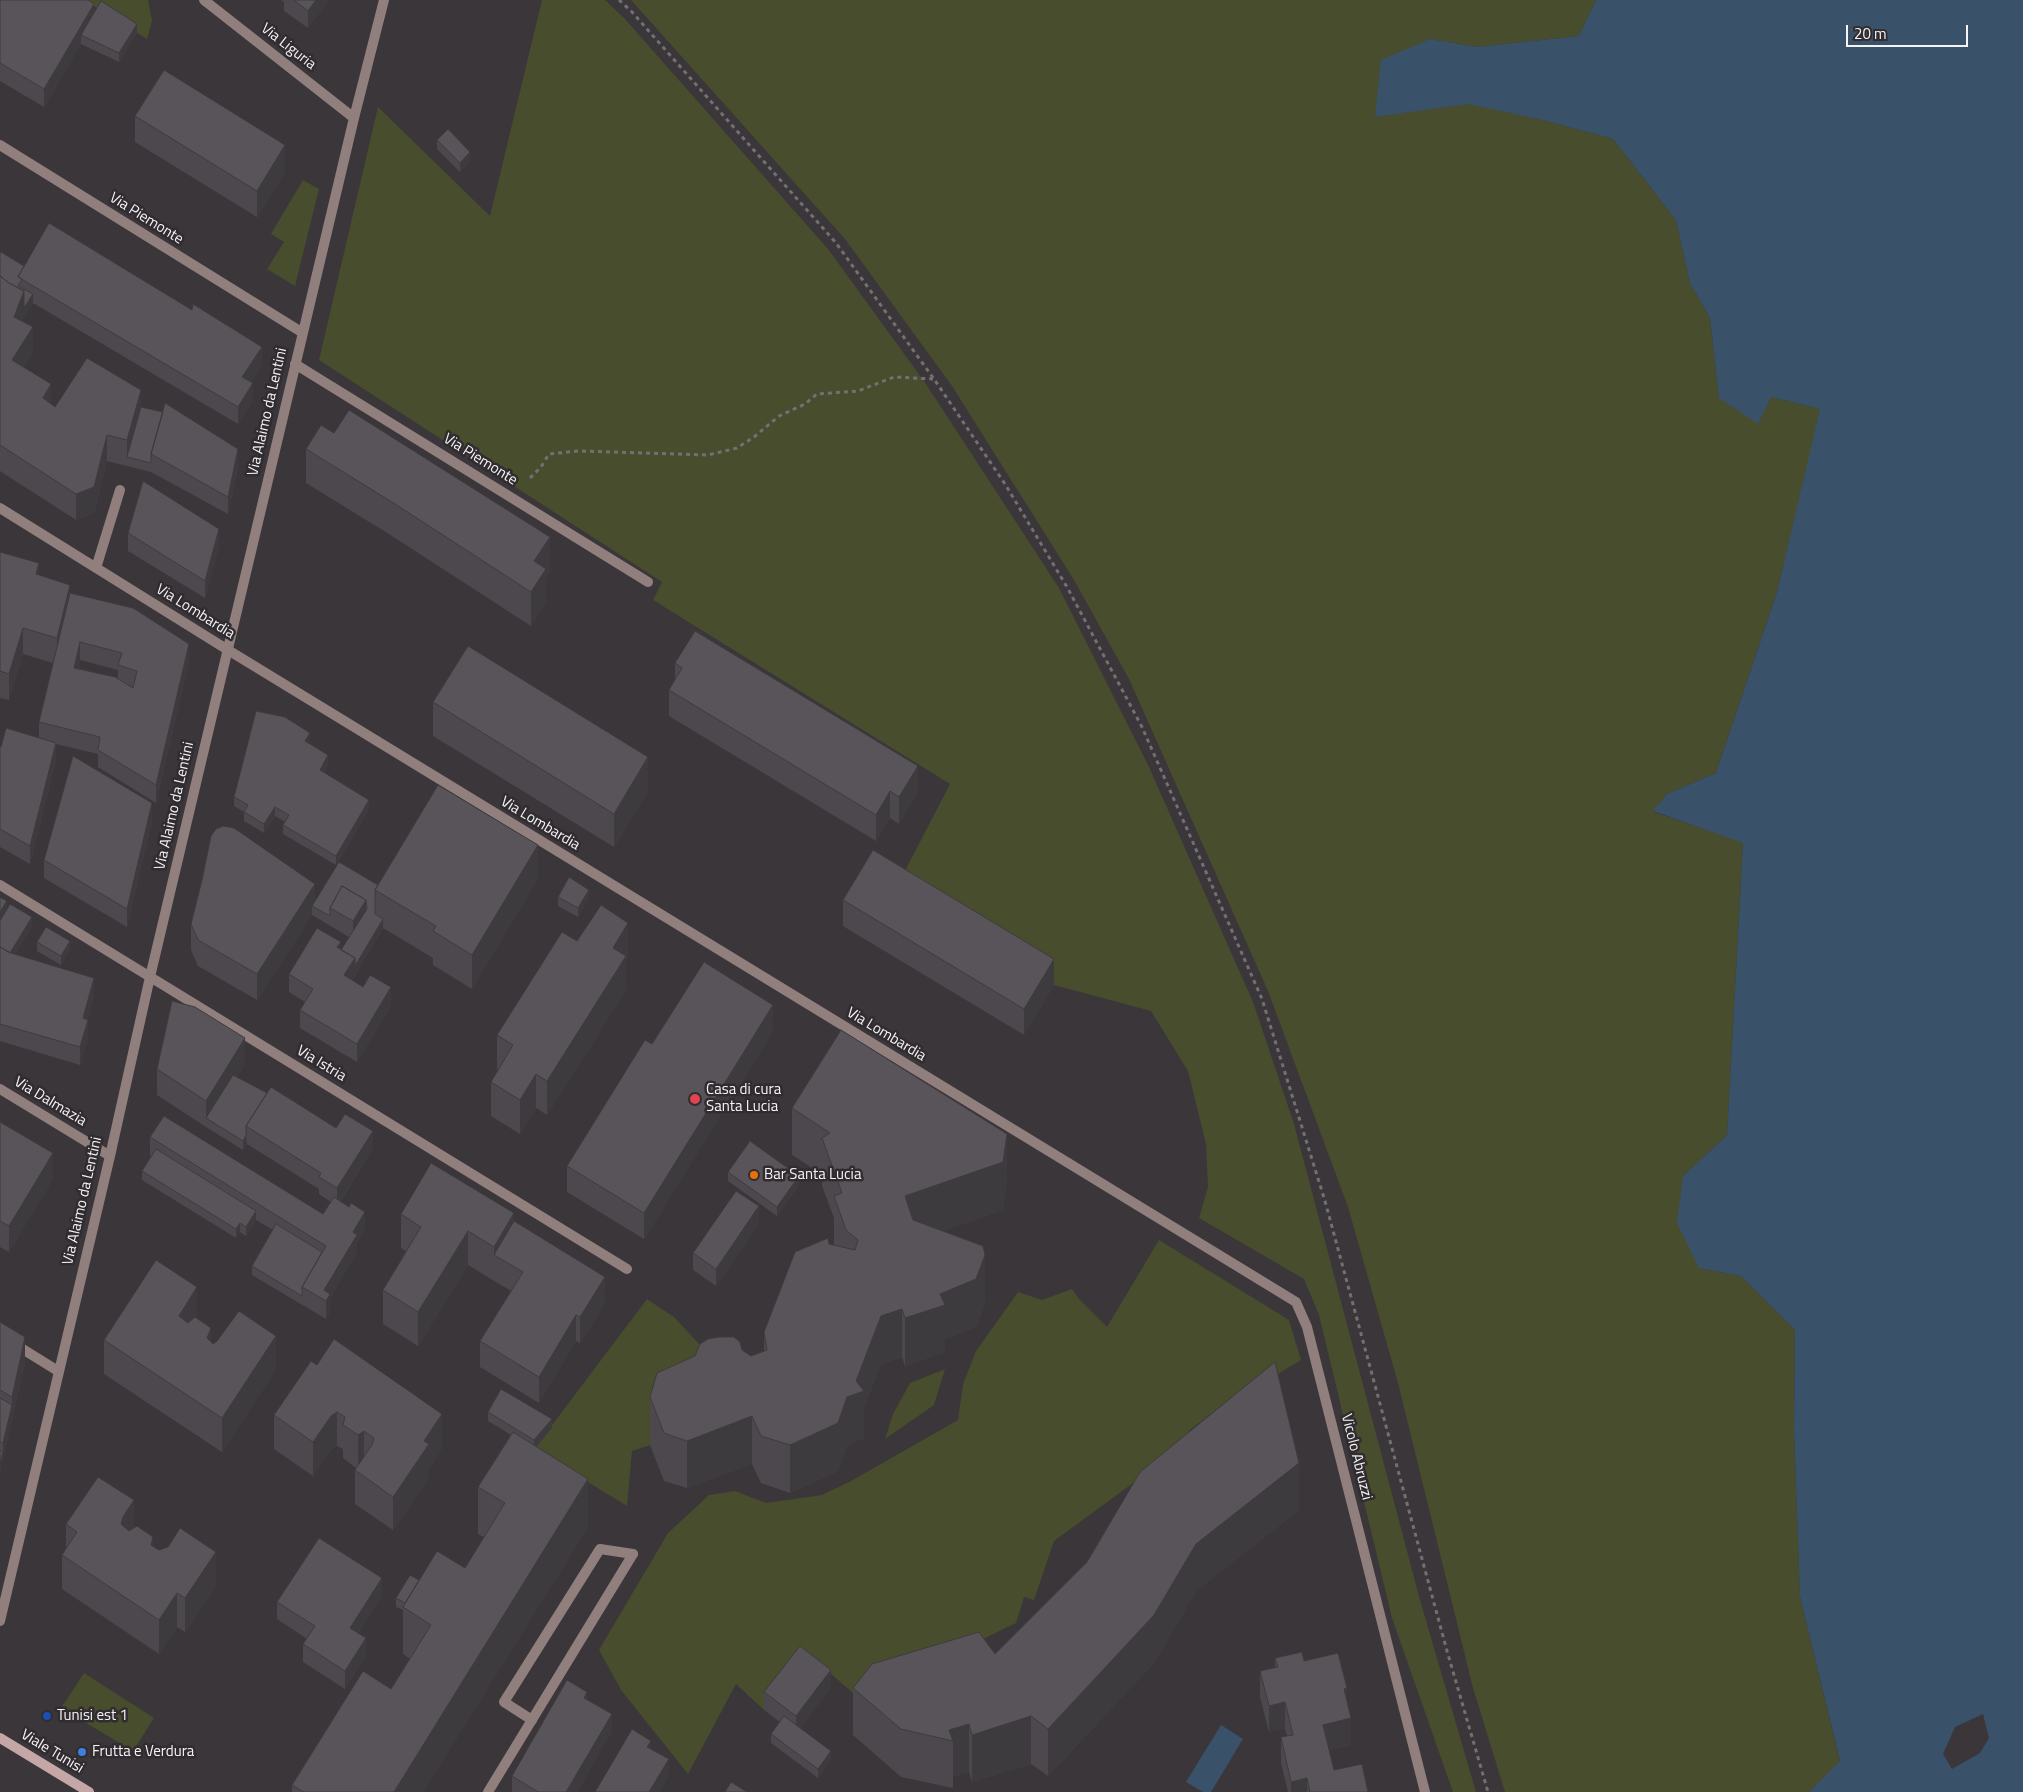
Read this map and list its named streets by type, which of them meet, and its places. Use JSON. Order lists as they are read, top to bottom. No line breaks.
{"streets":{"street":["Via Liguria","Via Piemonte","Via Alaimo da Lentini","Via Lombardia","Via Istria","Via Dalmazia","Vicolo Abruzzi","Viale Tunisi"]},"crossings":[["Via Liguria","Via Alaimo da Lentini"],["Via Piemonte","Via Alaimo da Lentini"],["Via Alaimo da Lentini","Via Lombardia"],["Via Alaimo da Lentini","Via Istria"],["Via Alaimo da Lentini","Via Dalmazia"],["Via Lombardia","Vicolo Abruzzi"]],"places":["Casa di cura Santa Lucia","Bar Santa Lucia","Tunisi est 1","Frutta e Verdura"],"scale_bar":"20 m"}
